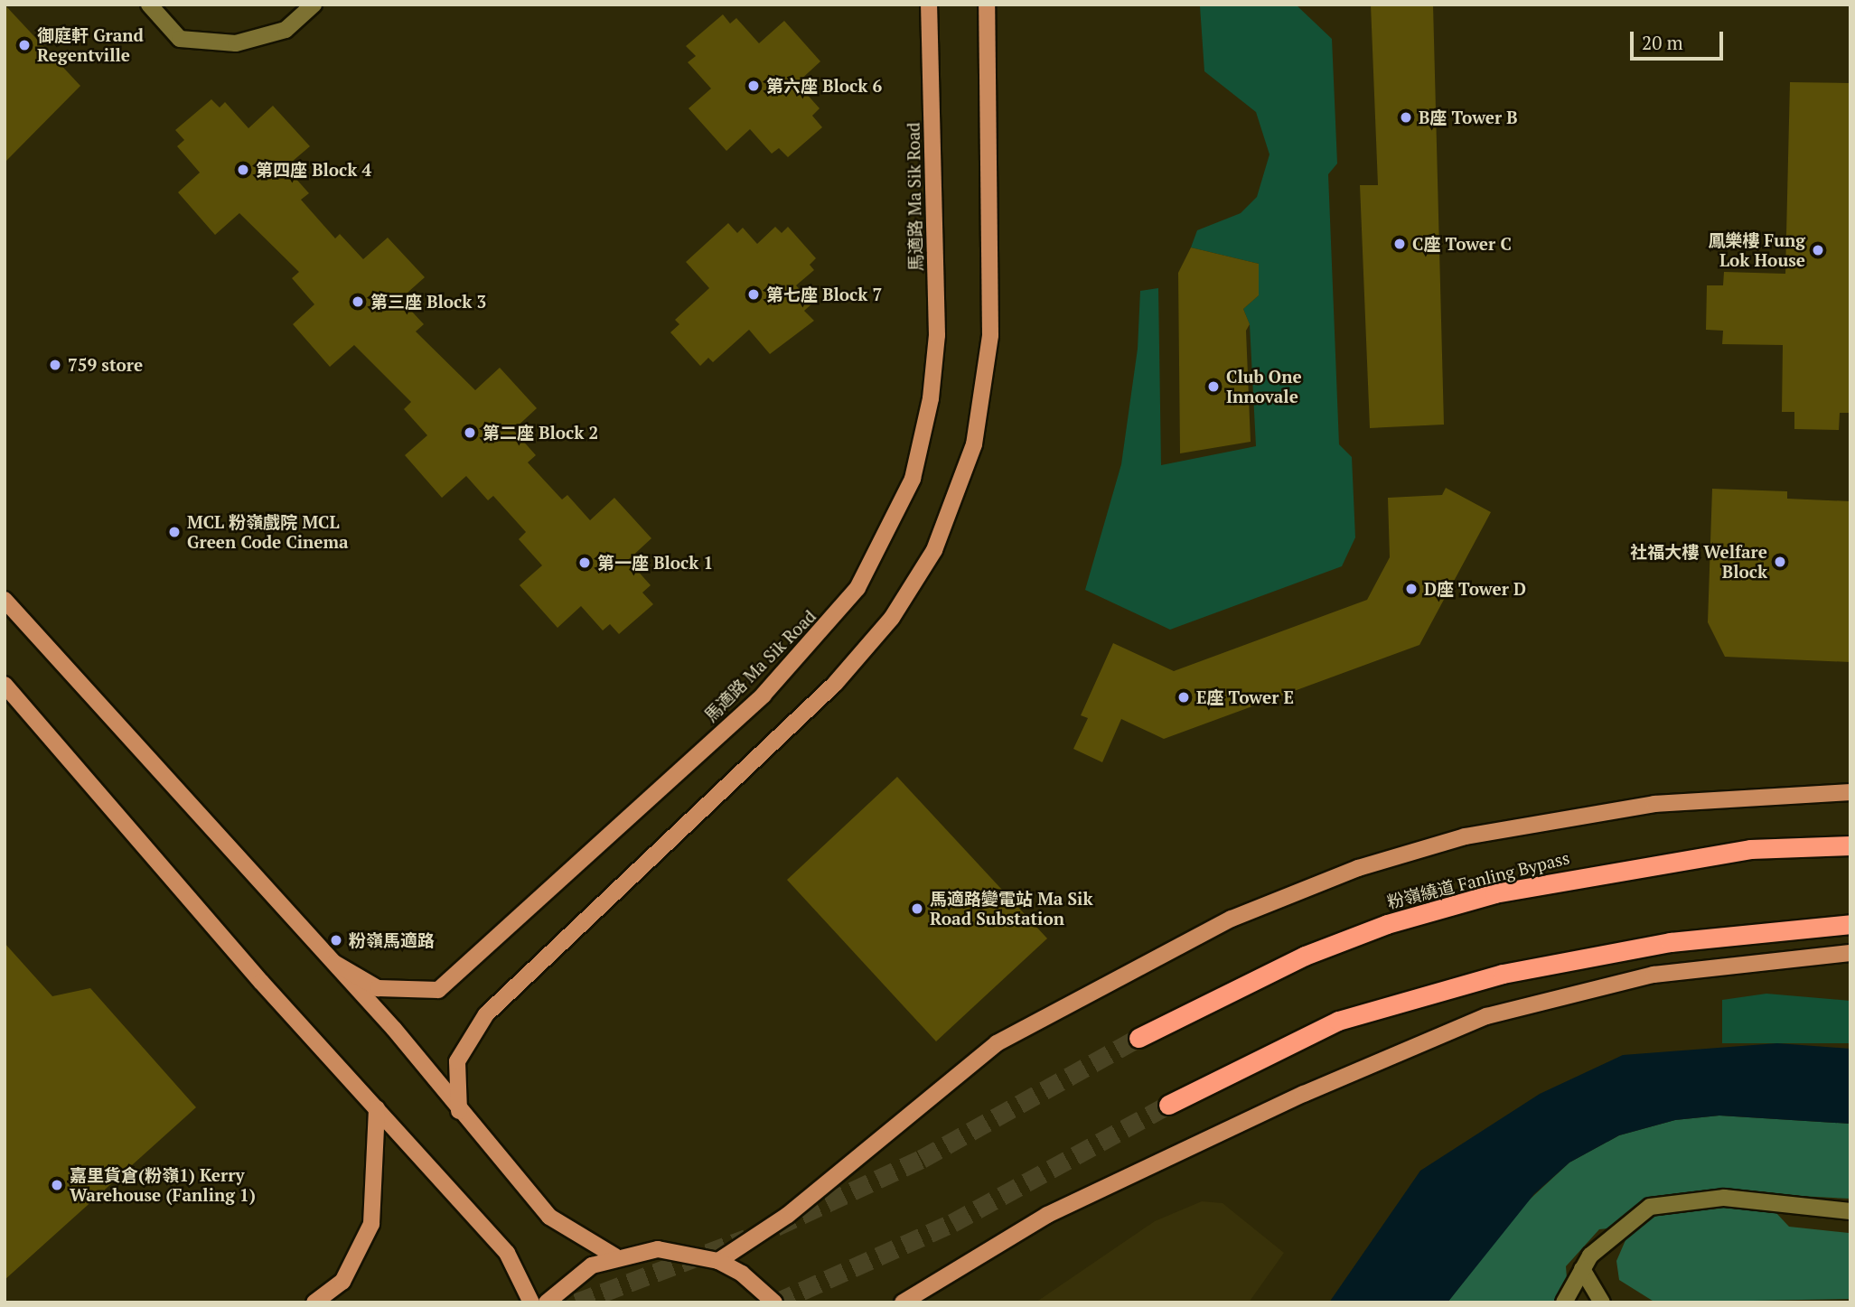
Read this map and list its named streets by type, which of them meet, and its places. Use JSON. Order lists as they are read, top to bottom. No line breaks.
{"streets":{"highway":["粉嶺繞道 Fanling Bypass"],"main road":["馬適路 Ma Sik Road"]},"places":["御庭軒 Grand Regentville","第六座 Block 6","B座 Tower B","第四座 Block 4","C座 Tower C","鳳樂樓 Fung Lok House","第七座 Block 7","第三座 Block 3","759 store","Club One Innovale","第二座 Block 2","MCL 粉嶺戲院 MCL Green Code Cinema","社福大樓 Welfare Block","第一座 Block 1","D座 Tower D","E座 Tower E","馬適路變電站 Ma Sik Road Substation","粉嶺馬適路","嘉里貨倉(粉嶺1) Kerry Warehouse (Fanling 1)"],"scale_bar":"20 m"}
